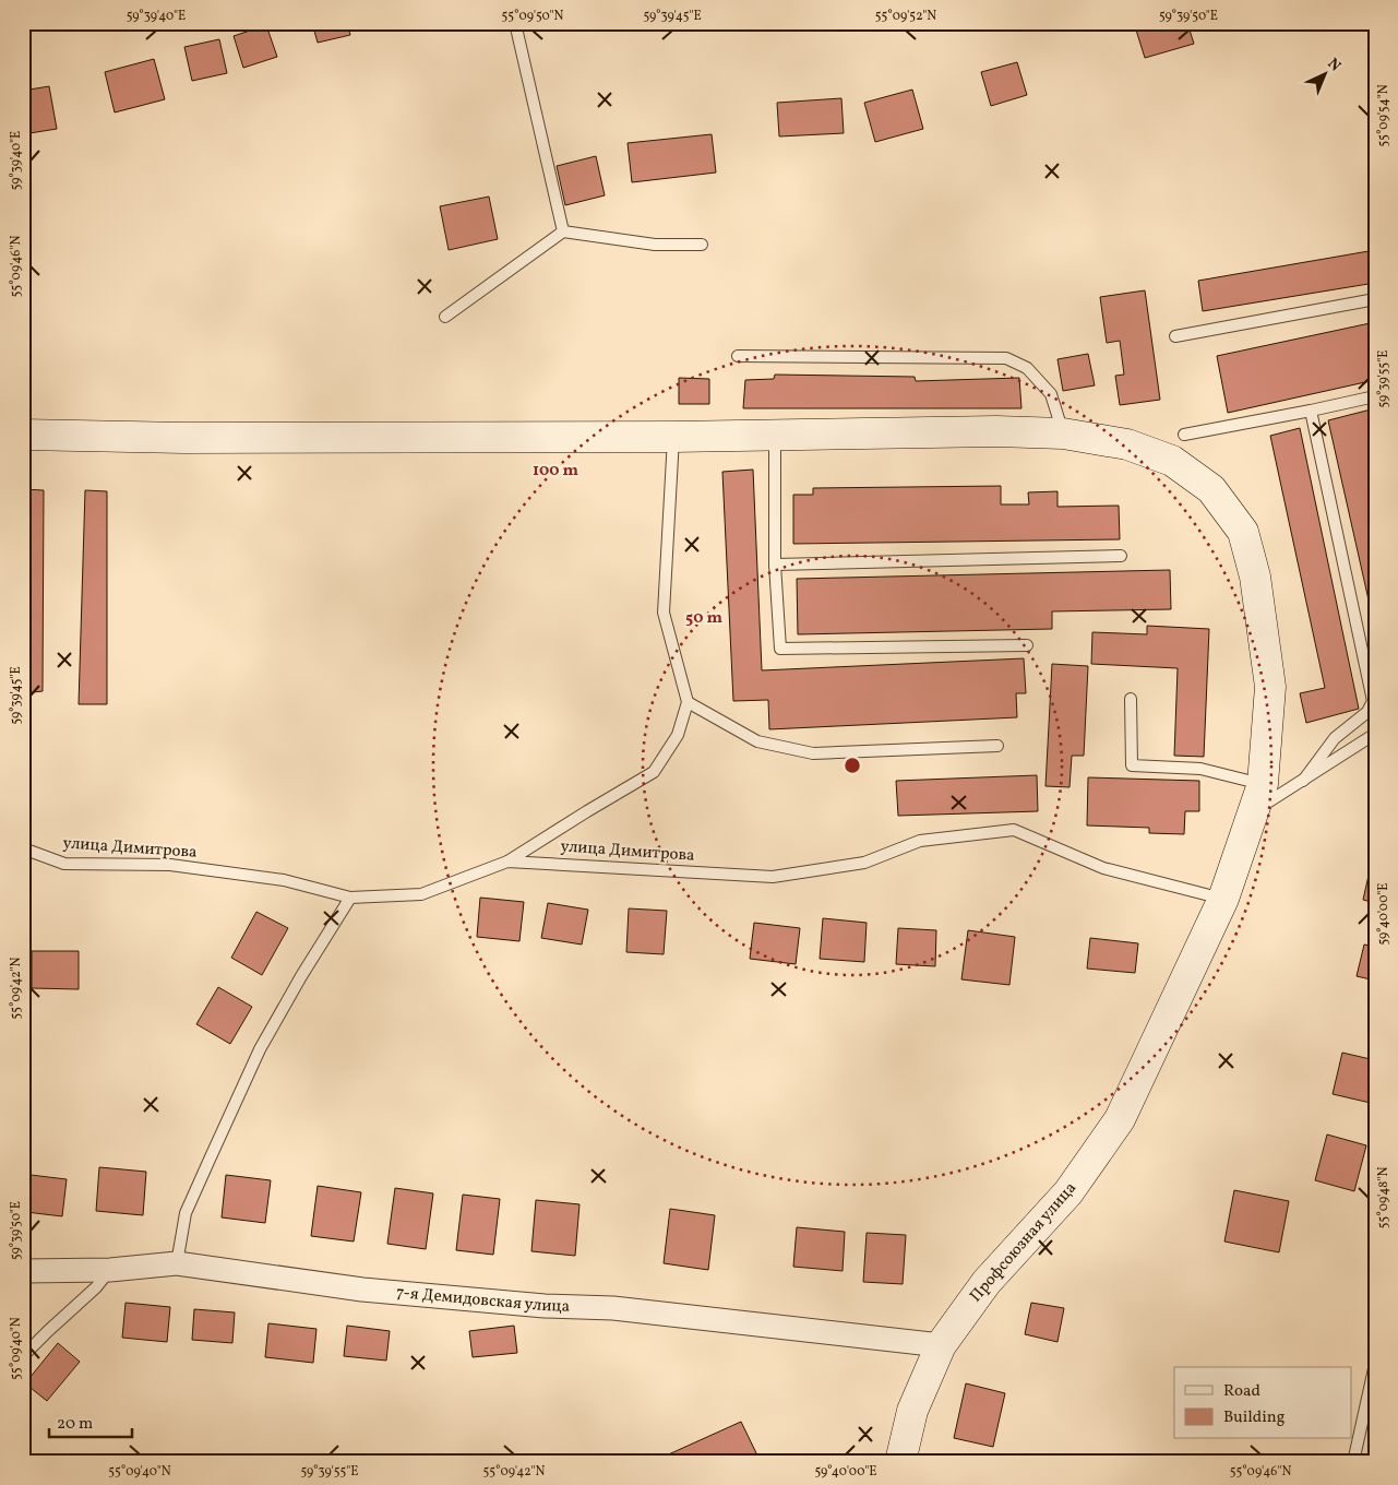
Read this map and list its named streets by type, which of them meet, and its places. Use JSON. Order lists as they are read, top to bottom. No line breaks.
{"streets":{"main road":["Профсоюзная улица"],"street":["7-я Демидовская улица"],"lane":["улица Димитрова"]},"crossings":[["улица Димитрова","Профсоюзная улица"],["Профсоюзная улица","7-я Демидовская улица"]],"legend":["Road","Building"],"scale_bar":"20 m","north":"top right","coordinates":["59°39'40\"E","55°09'50\"N","59°39'45\"E","55°09'52\"N","59°39'50\"E","55°09'54\"N","55°09'46\"N","59°39'55\"E","59°40'00\"E","55°09'42\"N","55°09'48\"N","55°09'40\"N"],"rings":["100 m","50 m"]}
